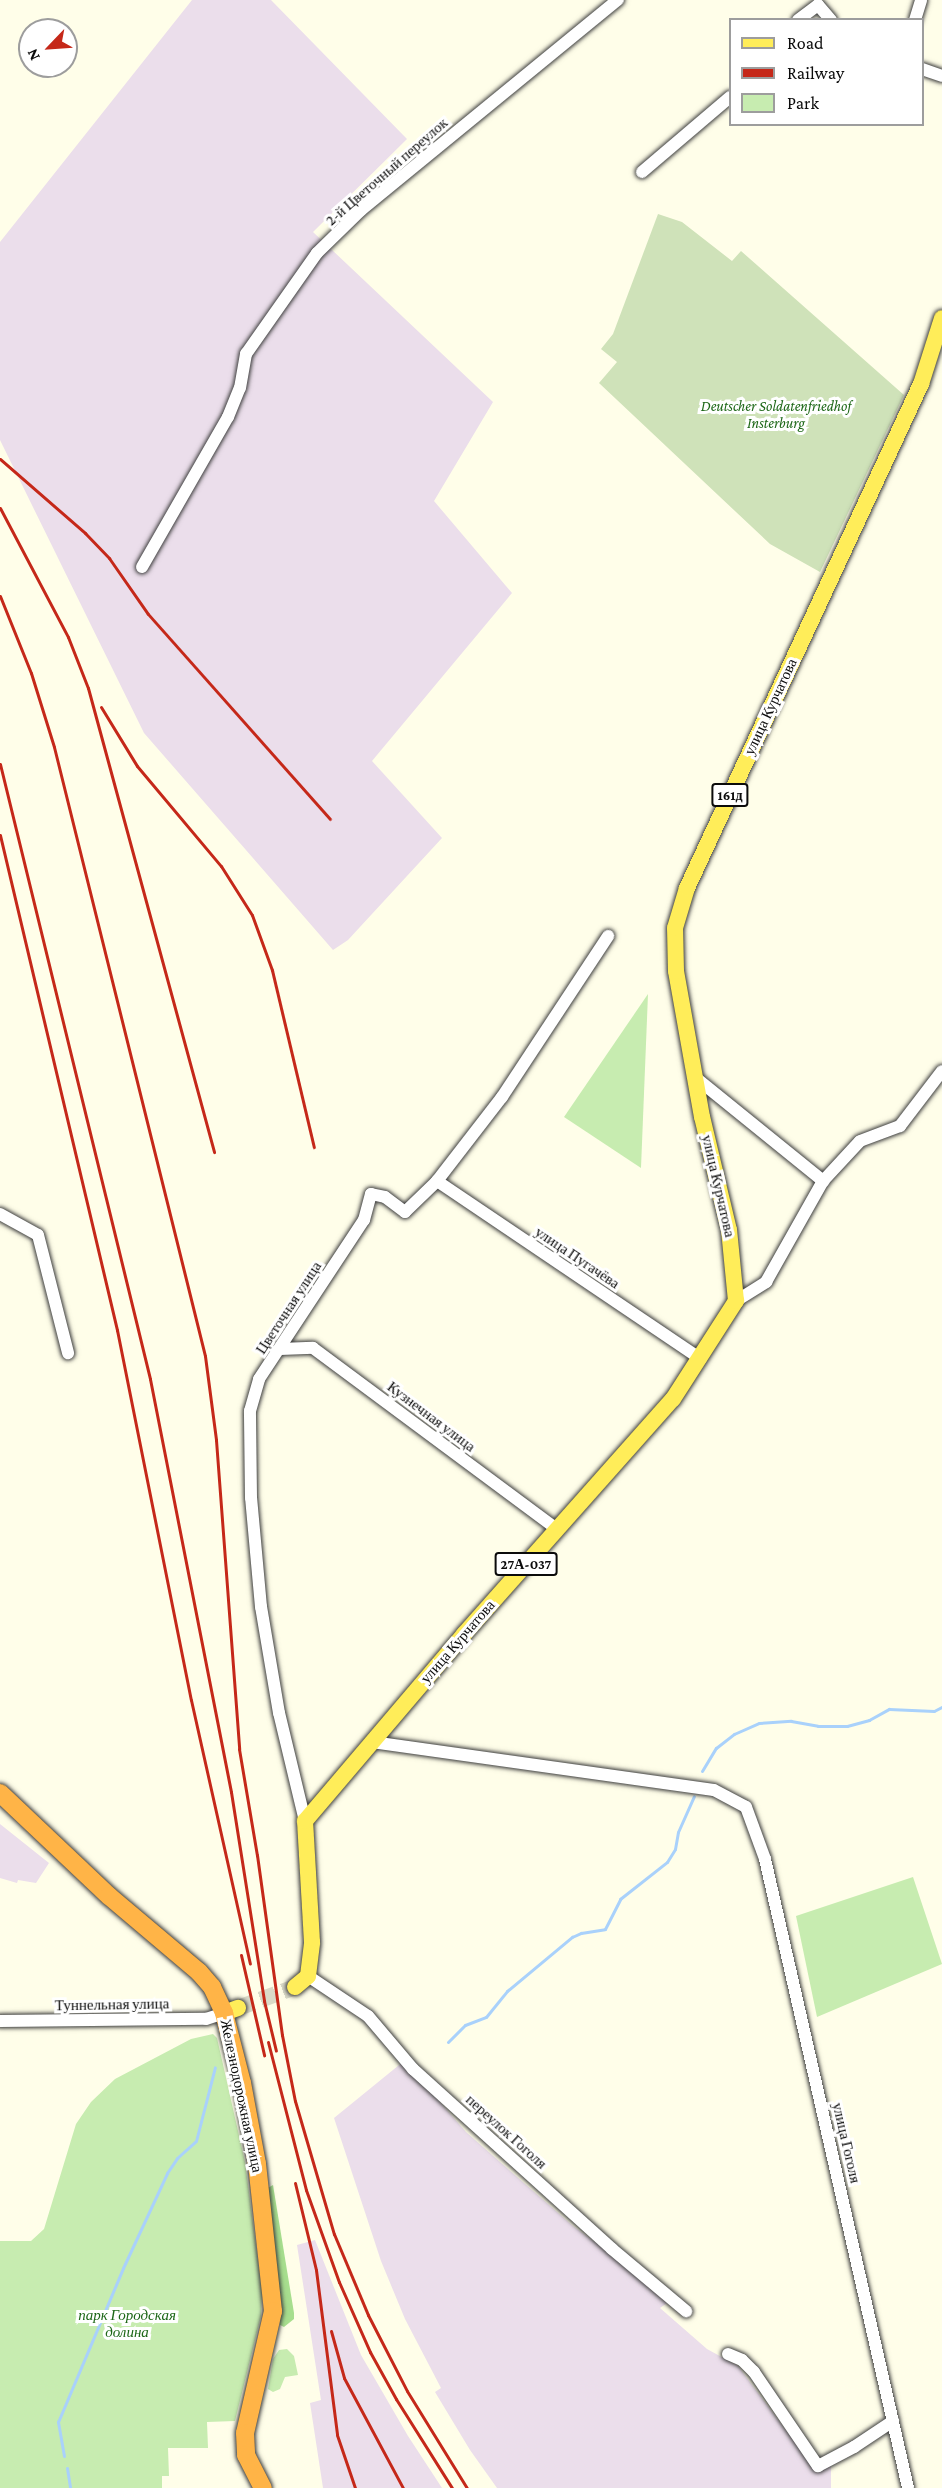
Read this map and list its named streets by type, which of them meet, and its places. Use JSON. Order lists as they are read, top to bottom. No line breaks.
{"streets":{"highway":["Железнодорожная улица"],"main road":["улица Курчатова","161д","27А-037"],"street":["2-й Цветочный переулок","улица Пугачёва","Цветочная улица","Кузнечная улица","Туннельная улица","переулок Гоголя","улица Гоголя"]},"crossings":[["улица Курчатова","улица Пугачёва"],["улица Курчатова","Цветочная улица"],["улица Курчатова","Кузнечная улица"],["улица Курчатова","улица Гоголя"],["улица Пугачёва","Цветочная улица"],["Цветочная улица","Кузнечная улица"],["Туннельная улица","Железнодорожная улица"]],"parks":["Deutscher Soldatenfriedhof Insterburg","парк Городская долина"],"legend":["Road","Railway","Park"],"north":"bottom left"}
